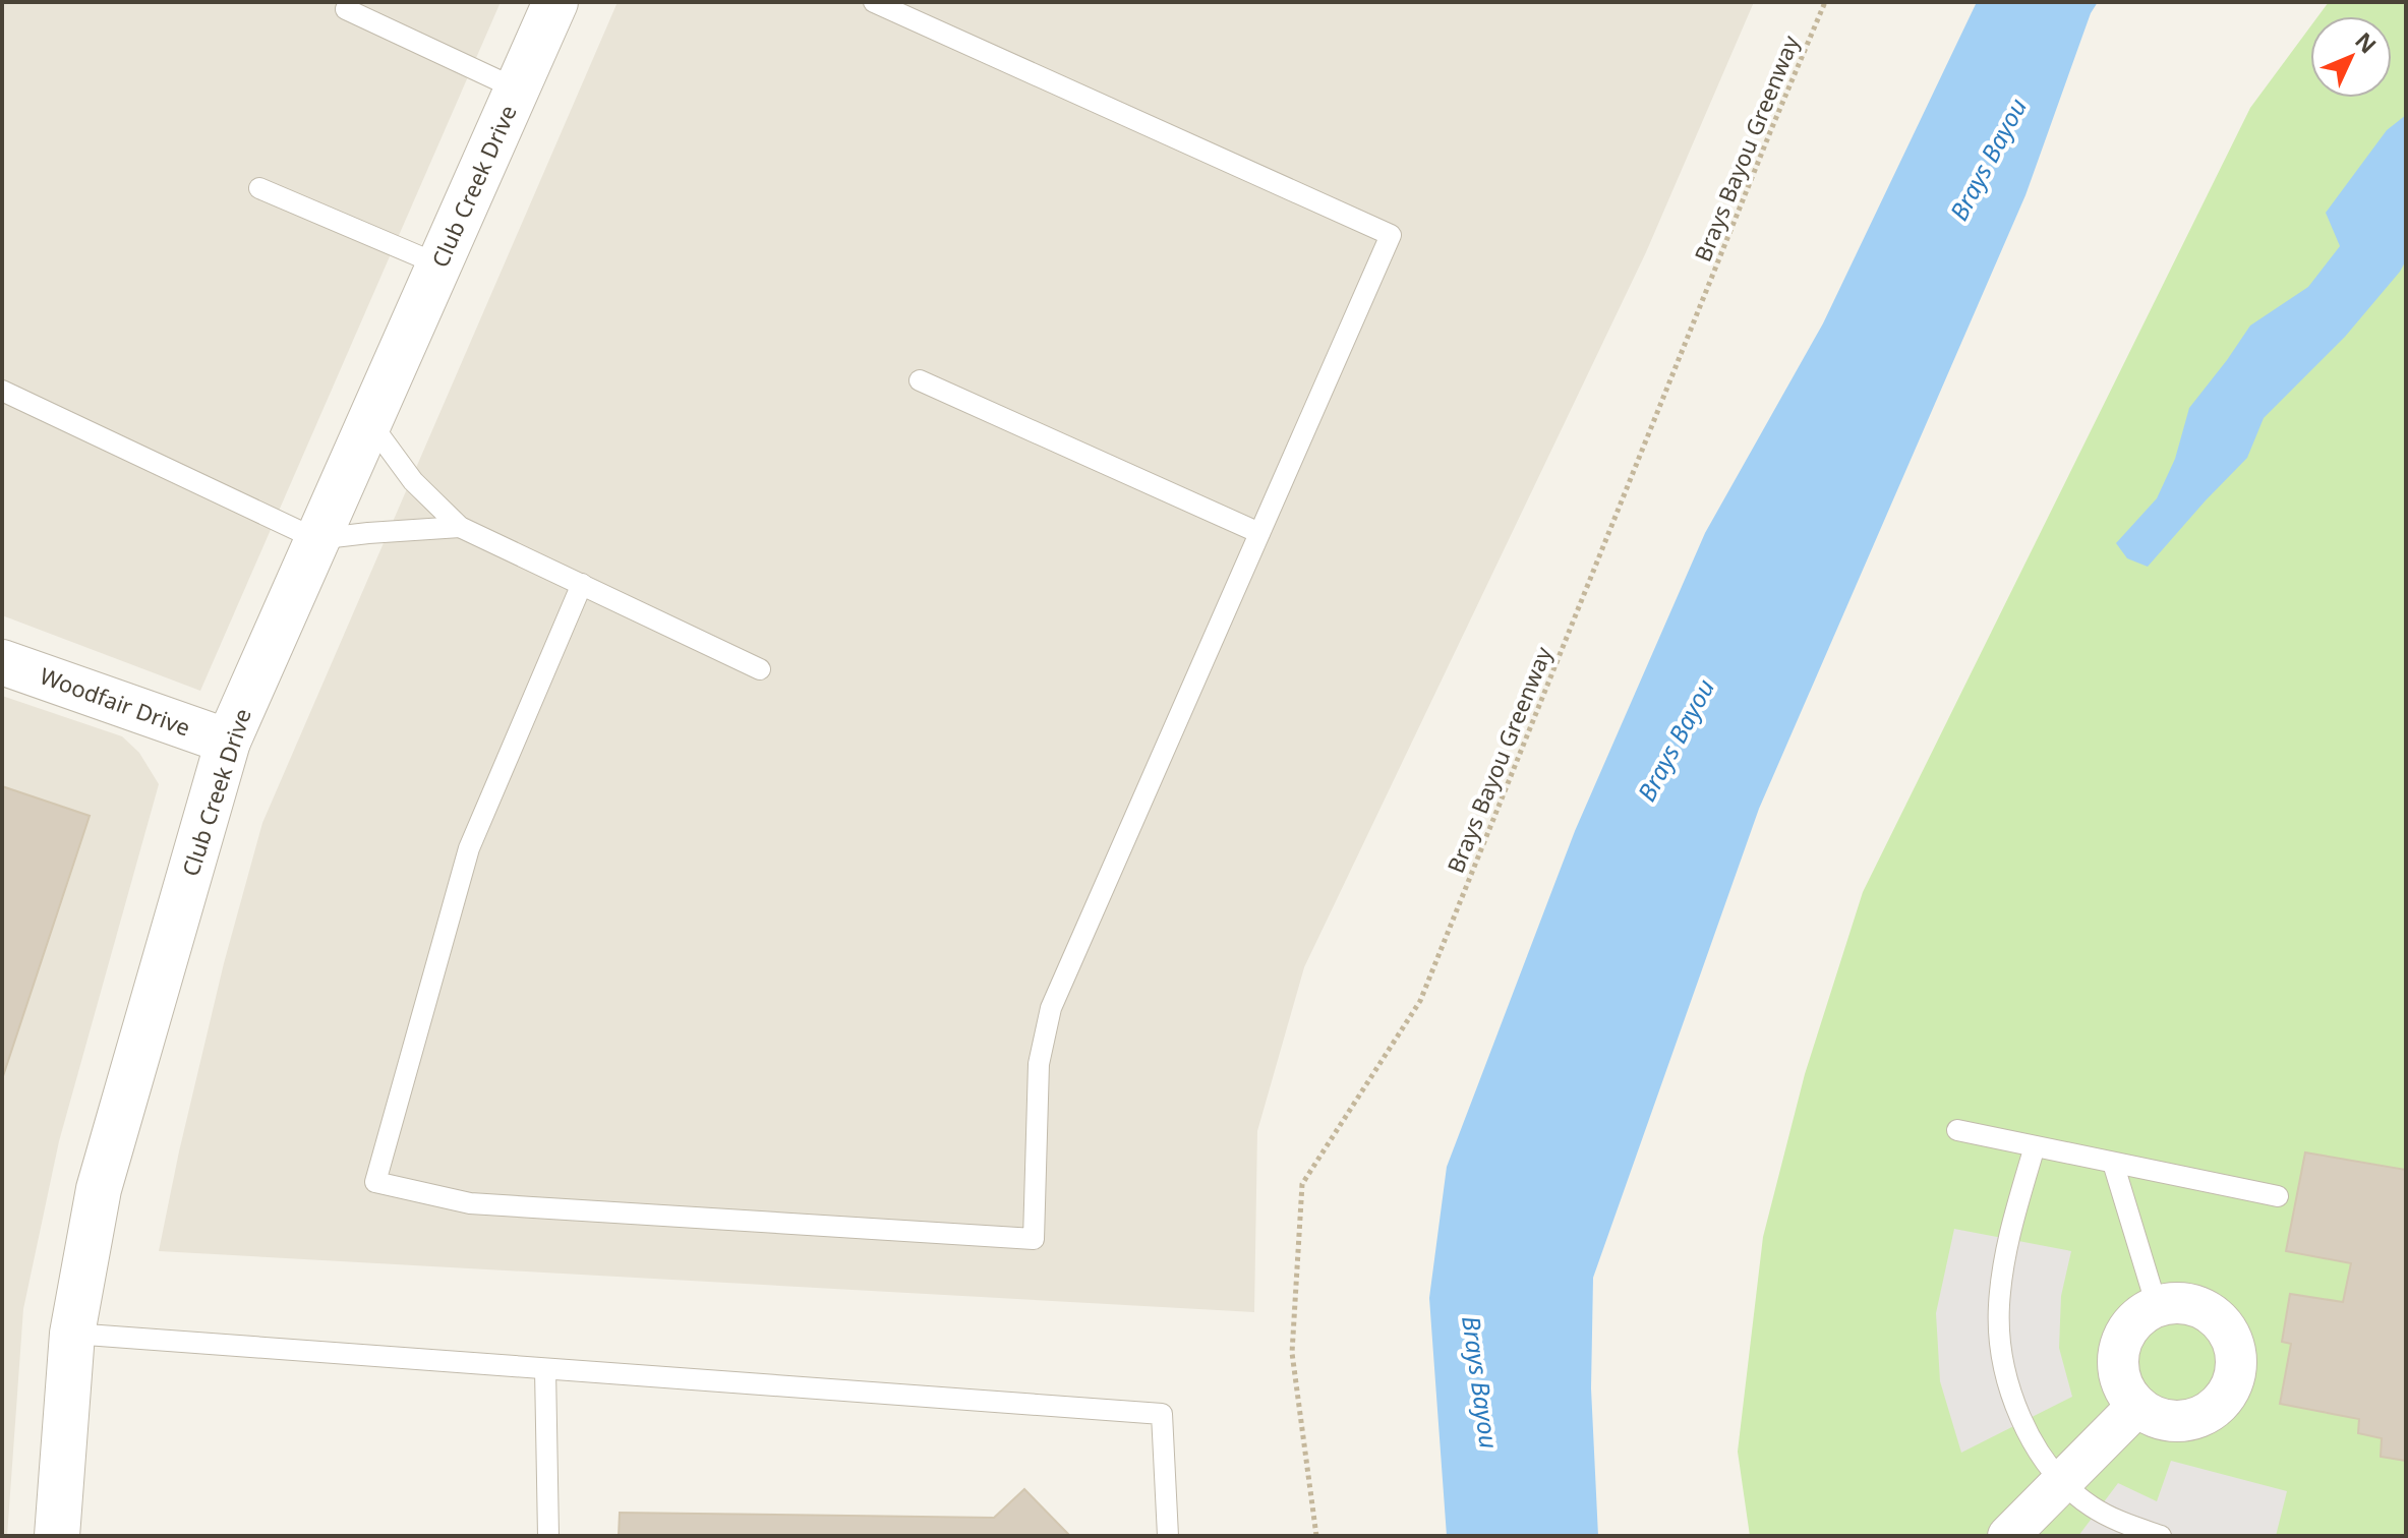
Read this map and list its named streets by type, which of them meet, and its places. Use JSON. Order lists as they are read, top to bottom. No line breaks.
{"streets":{"street":["Club Creek Drive","Woodfair Drive"],"path":["Brays Bayou Greenway"]},"crossings":[["Club Creek Drive","Woodfair Drive"]],"water":["Brays Bayou"],"north":"top right"}
